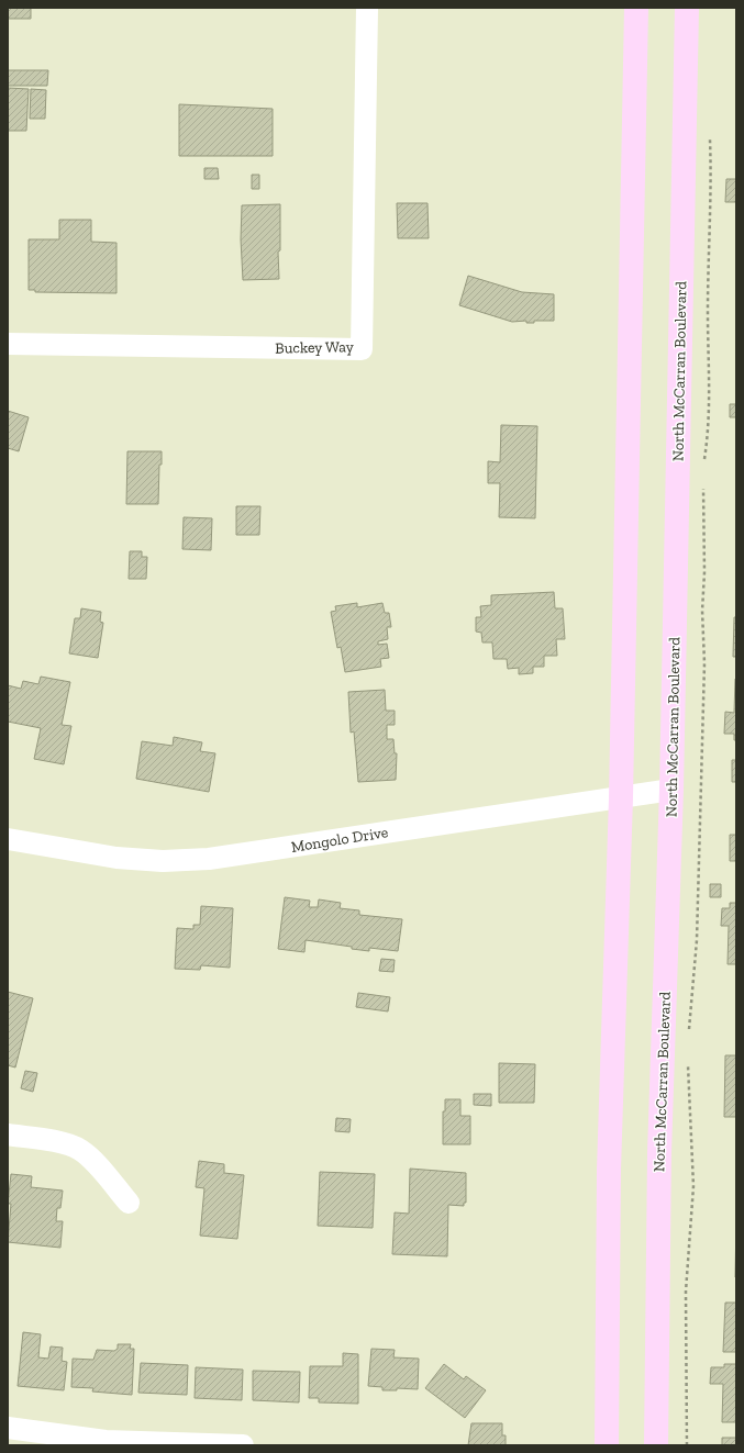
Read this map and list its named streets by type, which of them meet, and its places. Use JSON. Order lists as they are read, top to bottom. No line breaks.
{"streets":{"main road":["North McCarran Boulevard"],"street":["Buckey Way","Mongolo Drive"]},"crossings":[["North McCarran Boulevard","Mongolo Drive"]]}
